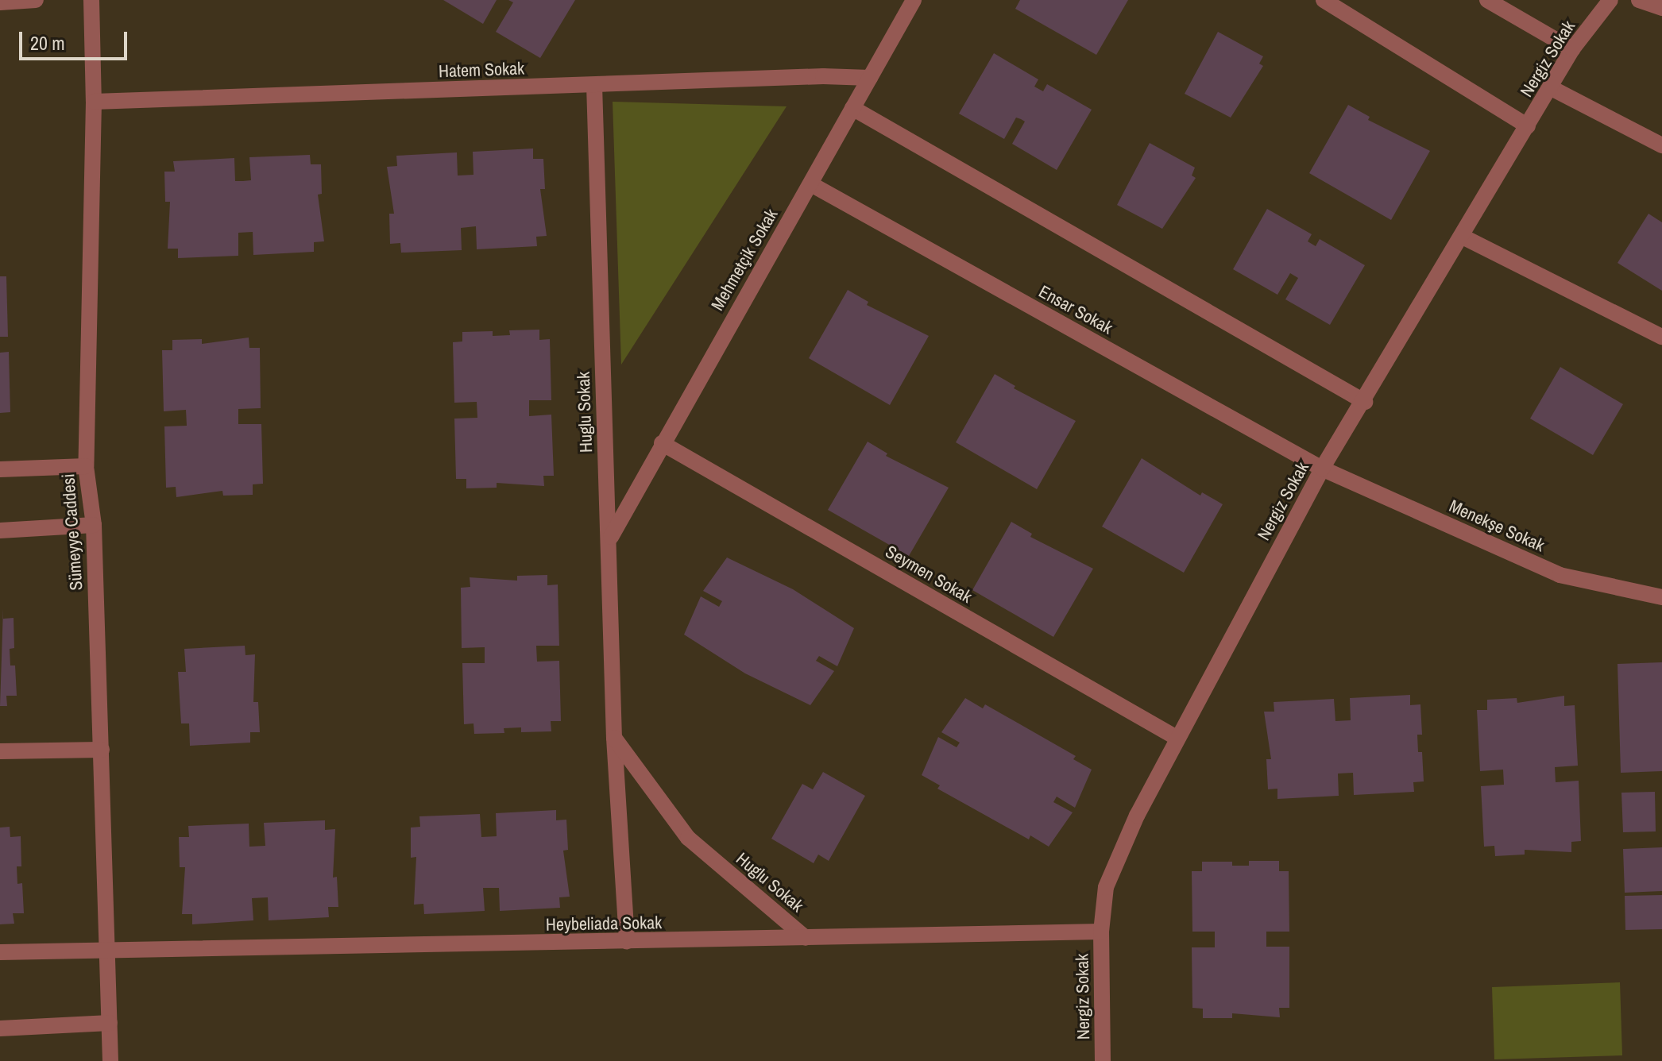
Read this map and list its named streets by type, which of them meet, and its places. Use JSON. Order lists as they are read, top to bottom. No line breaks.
{"streets":{"street":["Nergiz Sokak","Hatem Sokak","Mehmetçik Sokak","Ensar Sokak","Huglu Sokak","Menekşe Sokak","Sümeyye Caddesi","Seymen Sokak","Heybeliada Sokak"]},"crossings":[["Nergiz Sokak","Ensar Sokak"],["Nergiz Sokak","Menekşe Sokak"],["Nergiz Sokak","Seymen Sokak"],["Nergiz Sokak","Heybeliada Sokak"],["Hatem Sokak","Mehmetçik Sokak"],["Hatem Sokak","Huglu Sokak"],["Hatem Sokak","Sümeyye Caddesi"],["Mehmetçik Sokak","Ensar Sokak"],["Mehmetçik Sokak","Huglu Sokak"],["Mehmetçik Sokak","Seymen Sokak"],["Ensar Sokak","Menekşe Sokak"],["Huglu Sokak","Heybeliada Sokak"],["Sümeyye Caddesi","Heybeliada Sokak"]],"scale_bar":"20 m"}
